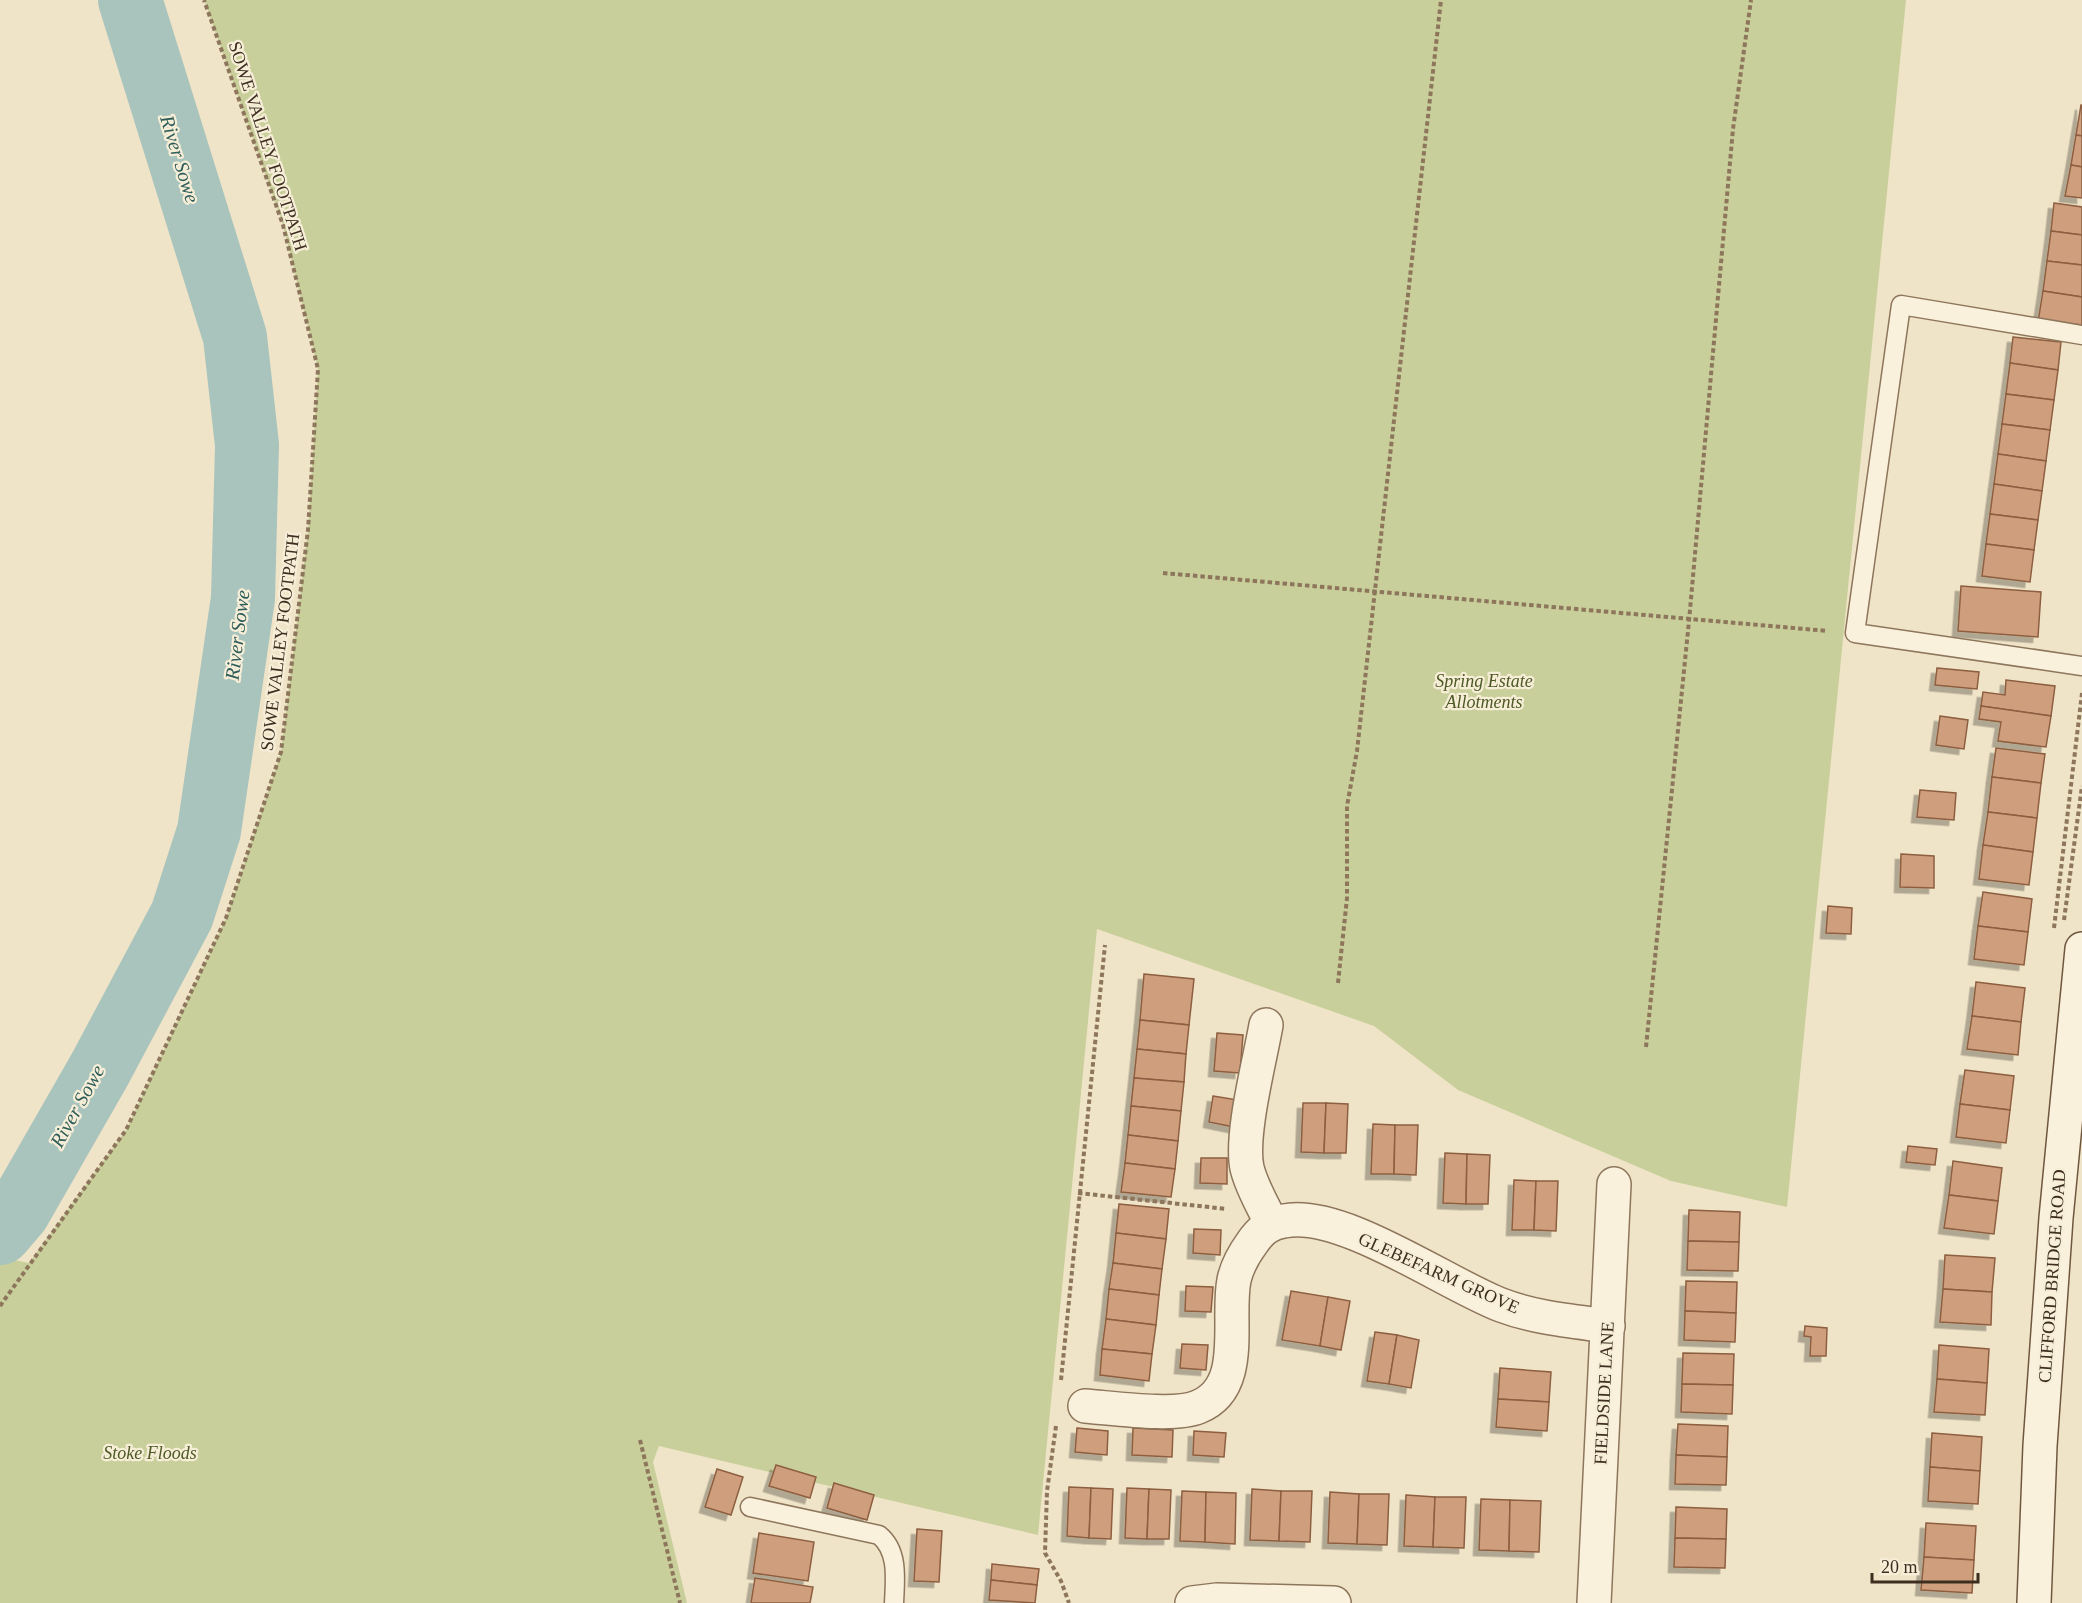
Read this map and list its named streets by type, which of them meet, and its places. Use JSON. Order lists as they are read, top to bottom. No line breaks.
{"streets":{"street":["GLEBEFARM GROVE","CLIFFORD BRIDGE ROAD","FIELDSIDE LANE"],"path":["SOWE VALLEY FOOTPATH"]},"crossings":[["GLEBEFARM GROVE","FIELDSIDE LANE"]],"water":["River Sowe"],"parks":["Spring Estate Allotments","Stoke Floods"],"scale_bar":"20 m"}
